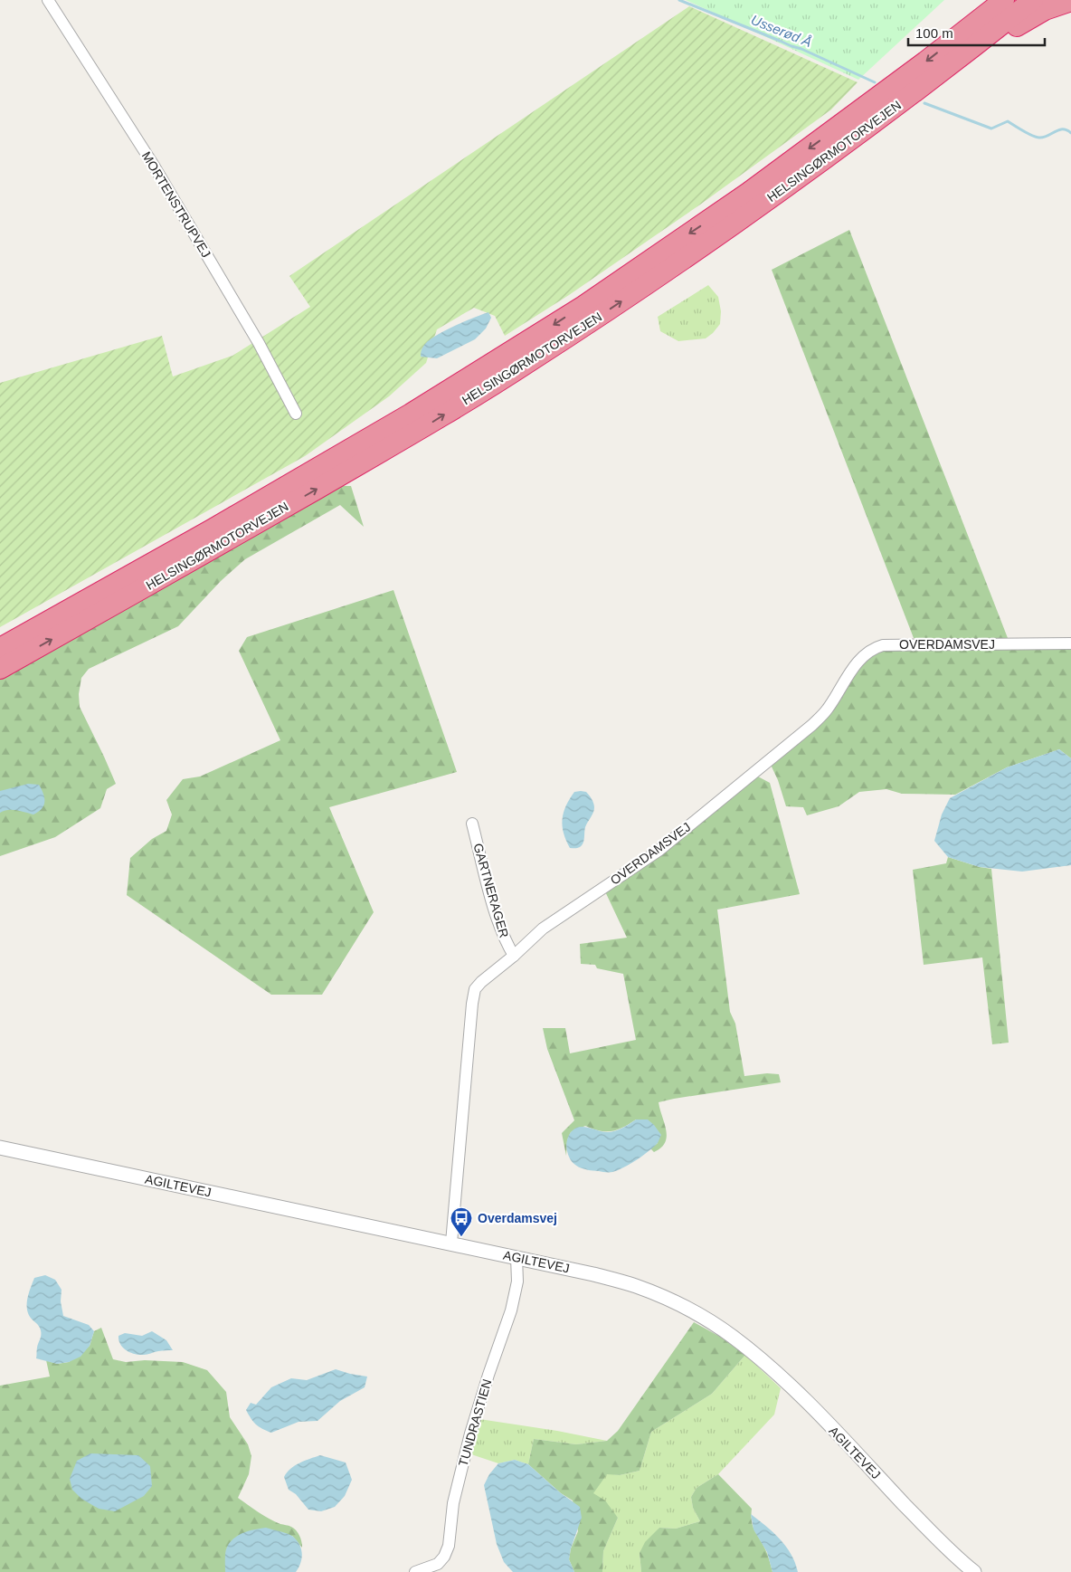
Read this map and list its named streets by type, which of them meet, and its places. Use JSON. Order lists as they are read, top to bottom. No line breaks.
{"streets":{"highway":["HELSINGØRMOTORVEJEN"],"street":["MORTENSTRUPVEJ","OVERDAMSVEJ","GARTNERAGER","AGILTEVEJ","TUNDRASTIEN"]},"crossings":[["OVERDAMSVEJ","GARTNERAGER"],["OVERDAMSVEJ","AGILTEVEJ"],["AGILTEVEJ","TUNDRASTIEN"]],"water":["Usserød Å"],"places":{"bus stop":["Overdamsvej"]},"scale_bar":"100 m"}
